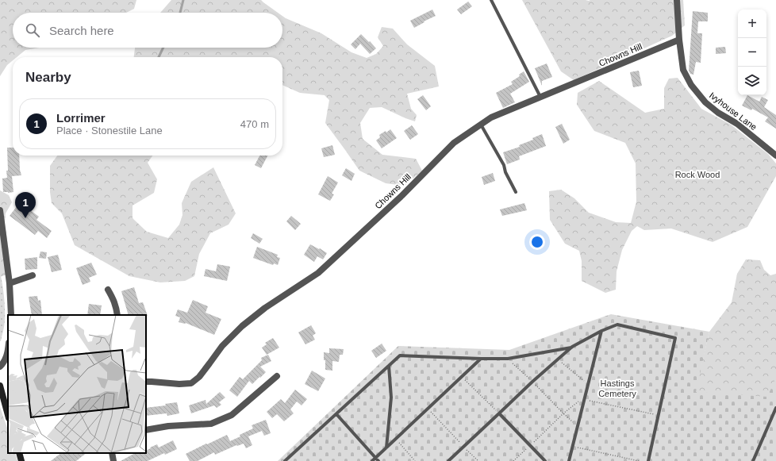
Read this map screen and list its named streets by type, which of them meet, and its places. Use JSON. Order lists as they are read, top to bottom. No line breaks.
{"streets":{"street":["Chowns Hill","Ivyhouse Lane"]},"crossings":[["Chowns Hill","Ivyhouse Lane"]],"parks":["Rock Wood","Hastings Cemetery"],"page":{"map_buttons":["+","−"],"search":"Search here","heading":"Nearby","list":[{"mark":"1","name":"Lorrimer","note":"Place · Stonestile Lane","value":"470 m"}],"pins":"1"}}
